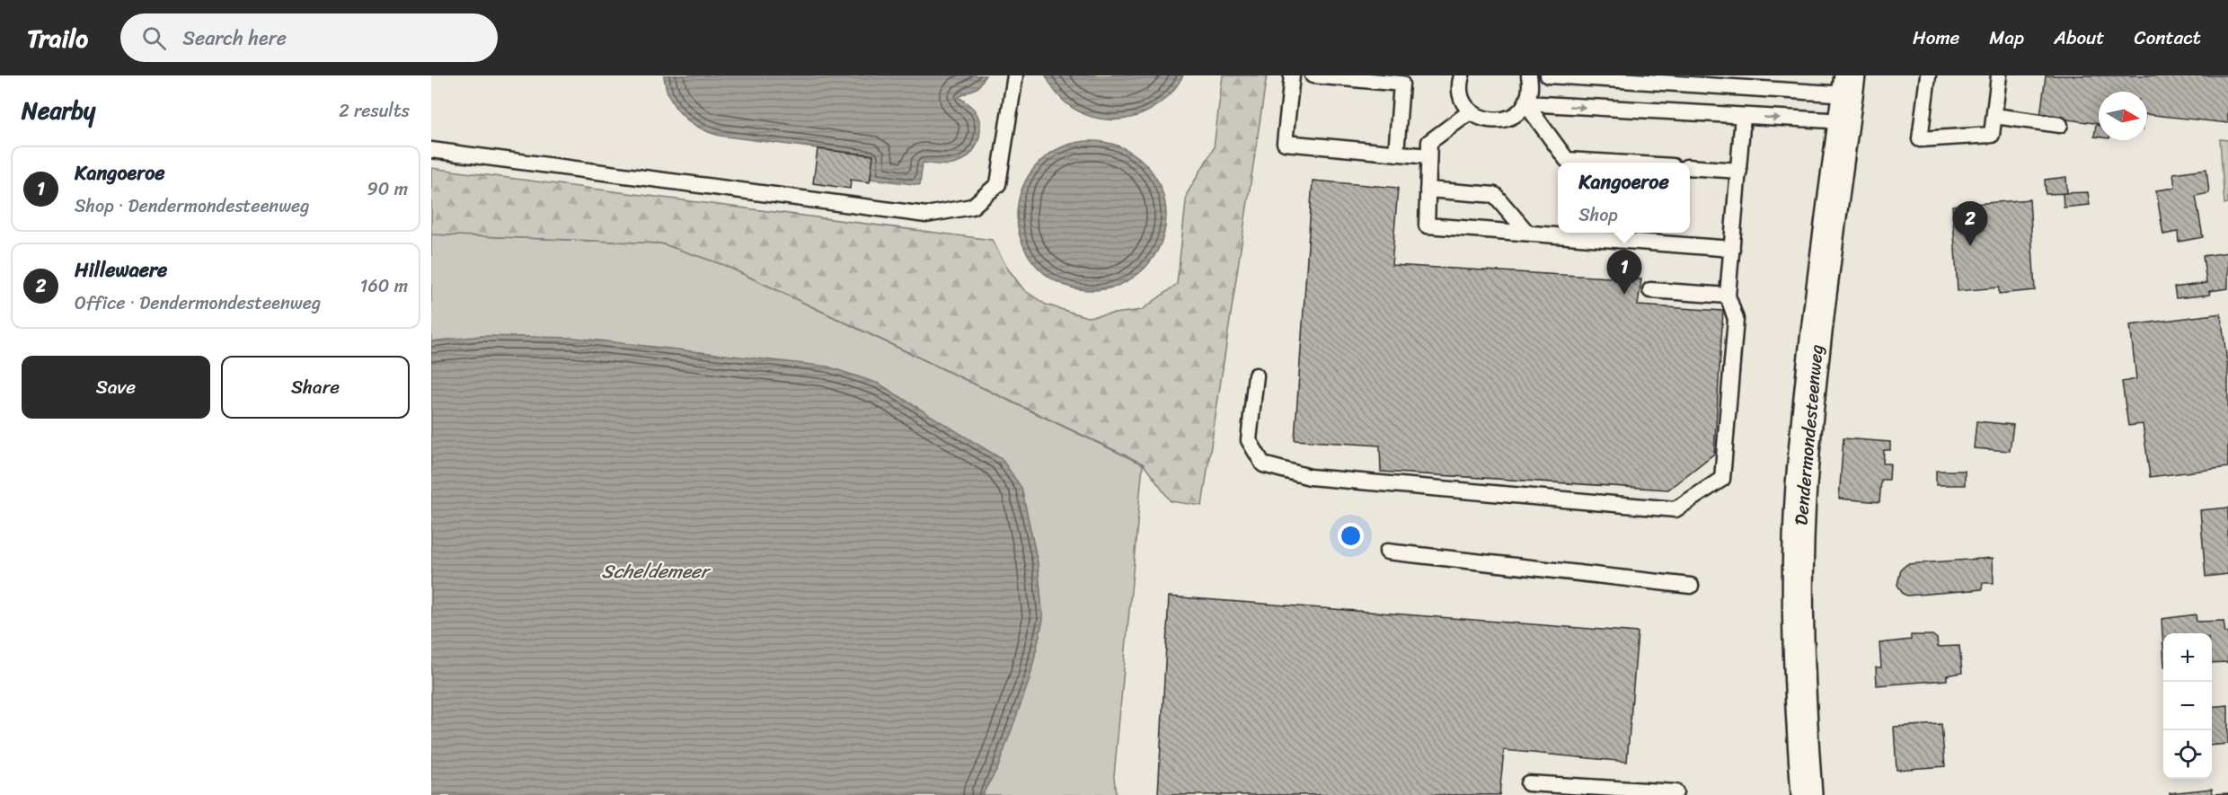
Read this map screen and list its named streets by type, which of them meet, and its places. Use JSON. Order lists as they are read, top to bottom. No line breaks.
{"streets":{"main road":["Dendermondesteenweg"]},"water":["Scheldemeer"],"north":"right","page":{"header":"Trailo","search":"Search here","nav":["Home","Map","About","Contact"],"heading":["Nearby","2 results"],"list":[{"mark":"1","name":"Kangoeroe","note":"Shop · Dendermondesteenweg","value":"90 m"},{"mark":"2","name":"Hillewaere","note":"Office · Dendermondesteenweg","value":"160 m"}],"popup":["Kangoeroe","Shop"],"pins":["2","1"],"buttons":["Save","Share"],"map_buttons":["+","−"]}}
